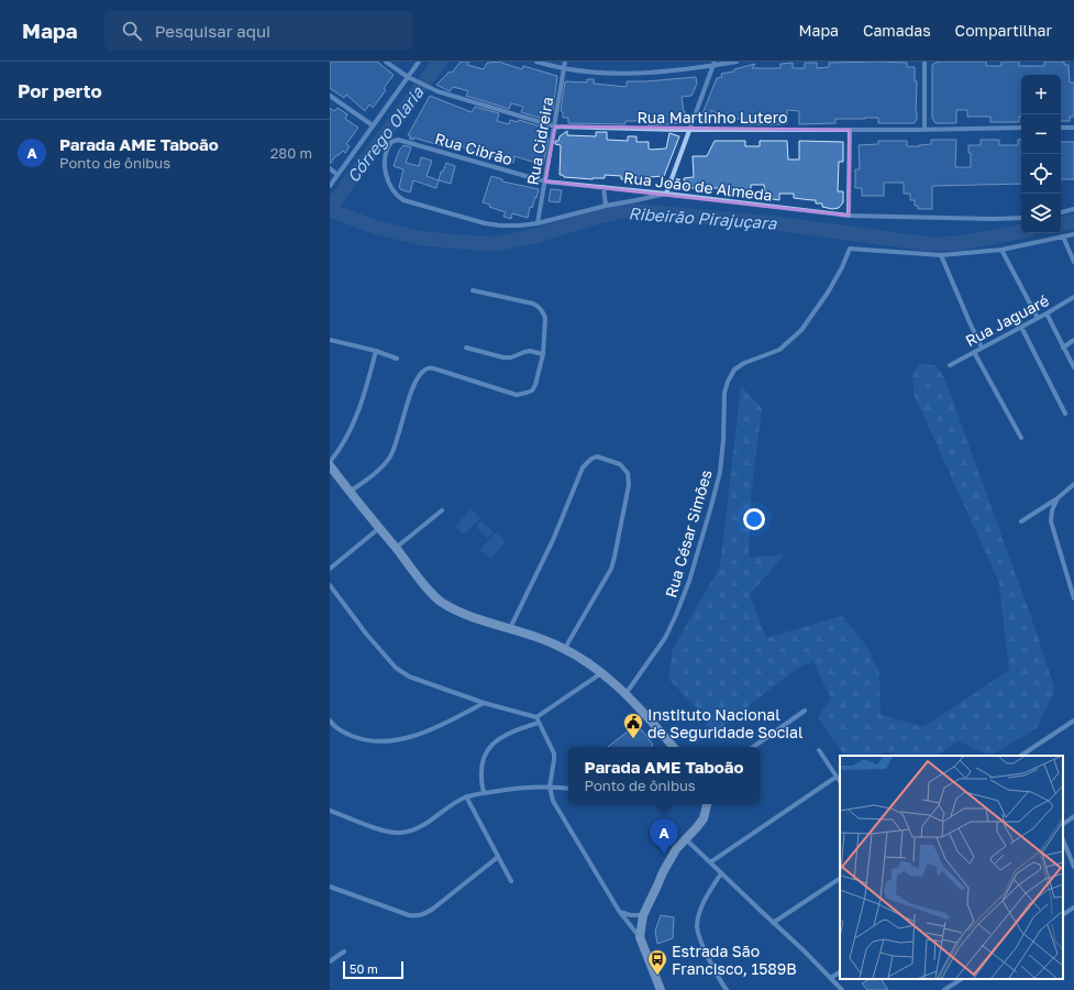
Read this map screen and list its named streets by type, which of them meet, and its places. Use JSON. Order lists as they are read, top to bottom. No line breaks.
{"streets":{"street":["Rua Martinho Lutero","Rua Cidreira","Rua Cibrão","Rua João de Almeda","Rua Jaguaré","Rua César Simões"]},"crossings":[["Rua Martinho Lutero","Rua Cidreira"],["Rua Cidreira","Rua Cibrão"],["Rua Cidreira","Rua João de Almeda"],["Rua Cibrão","Rua João de Almeda"]],"water":["Córrego Olaria","Ribeirão Pirajuçara"],"places":{"public building":["Instituto Nacional de Seguridade Social"],"bus stop":["Estrada São Francisco, 1589B"]},"scale_bar":"50 m","page":{"header":"Mapa","search":"Pesquisar aqui","nav":["Mapa","Camadas","Compartilhar"],"heading":"Por perto","map_buttons":["+","−"],"list":[{"mark":"A","name":"Parada AME Taboão","note":"Ponto de ônibus","value":"280 m"}],"popup":["Parada AME Taboão","Ponto de ônibus"],"pins":"A","scale":"50 m"}}
